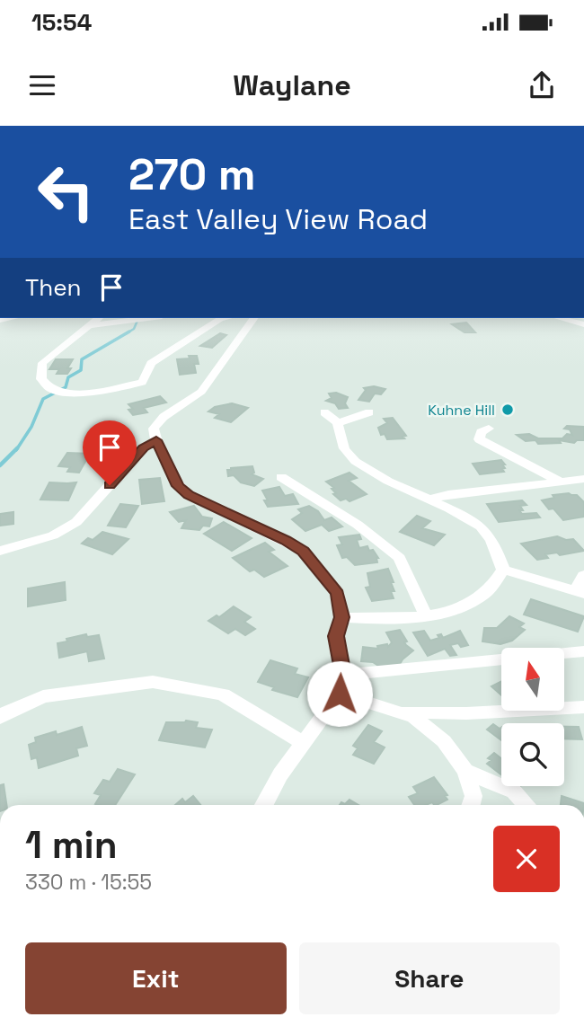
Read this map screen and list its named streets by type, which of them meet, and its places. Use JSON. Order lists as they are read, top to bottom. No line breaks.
{"places":["Kuhne Hill"],"north":"top","page":{"status":"15:54","header":"Waylane","turn":["270 m","East Valley View Road"],"then":"Then","heading":["1 min","330 m · 15:55"],"buttons":["Exit","Share"]}}
